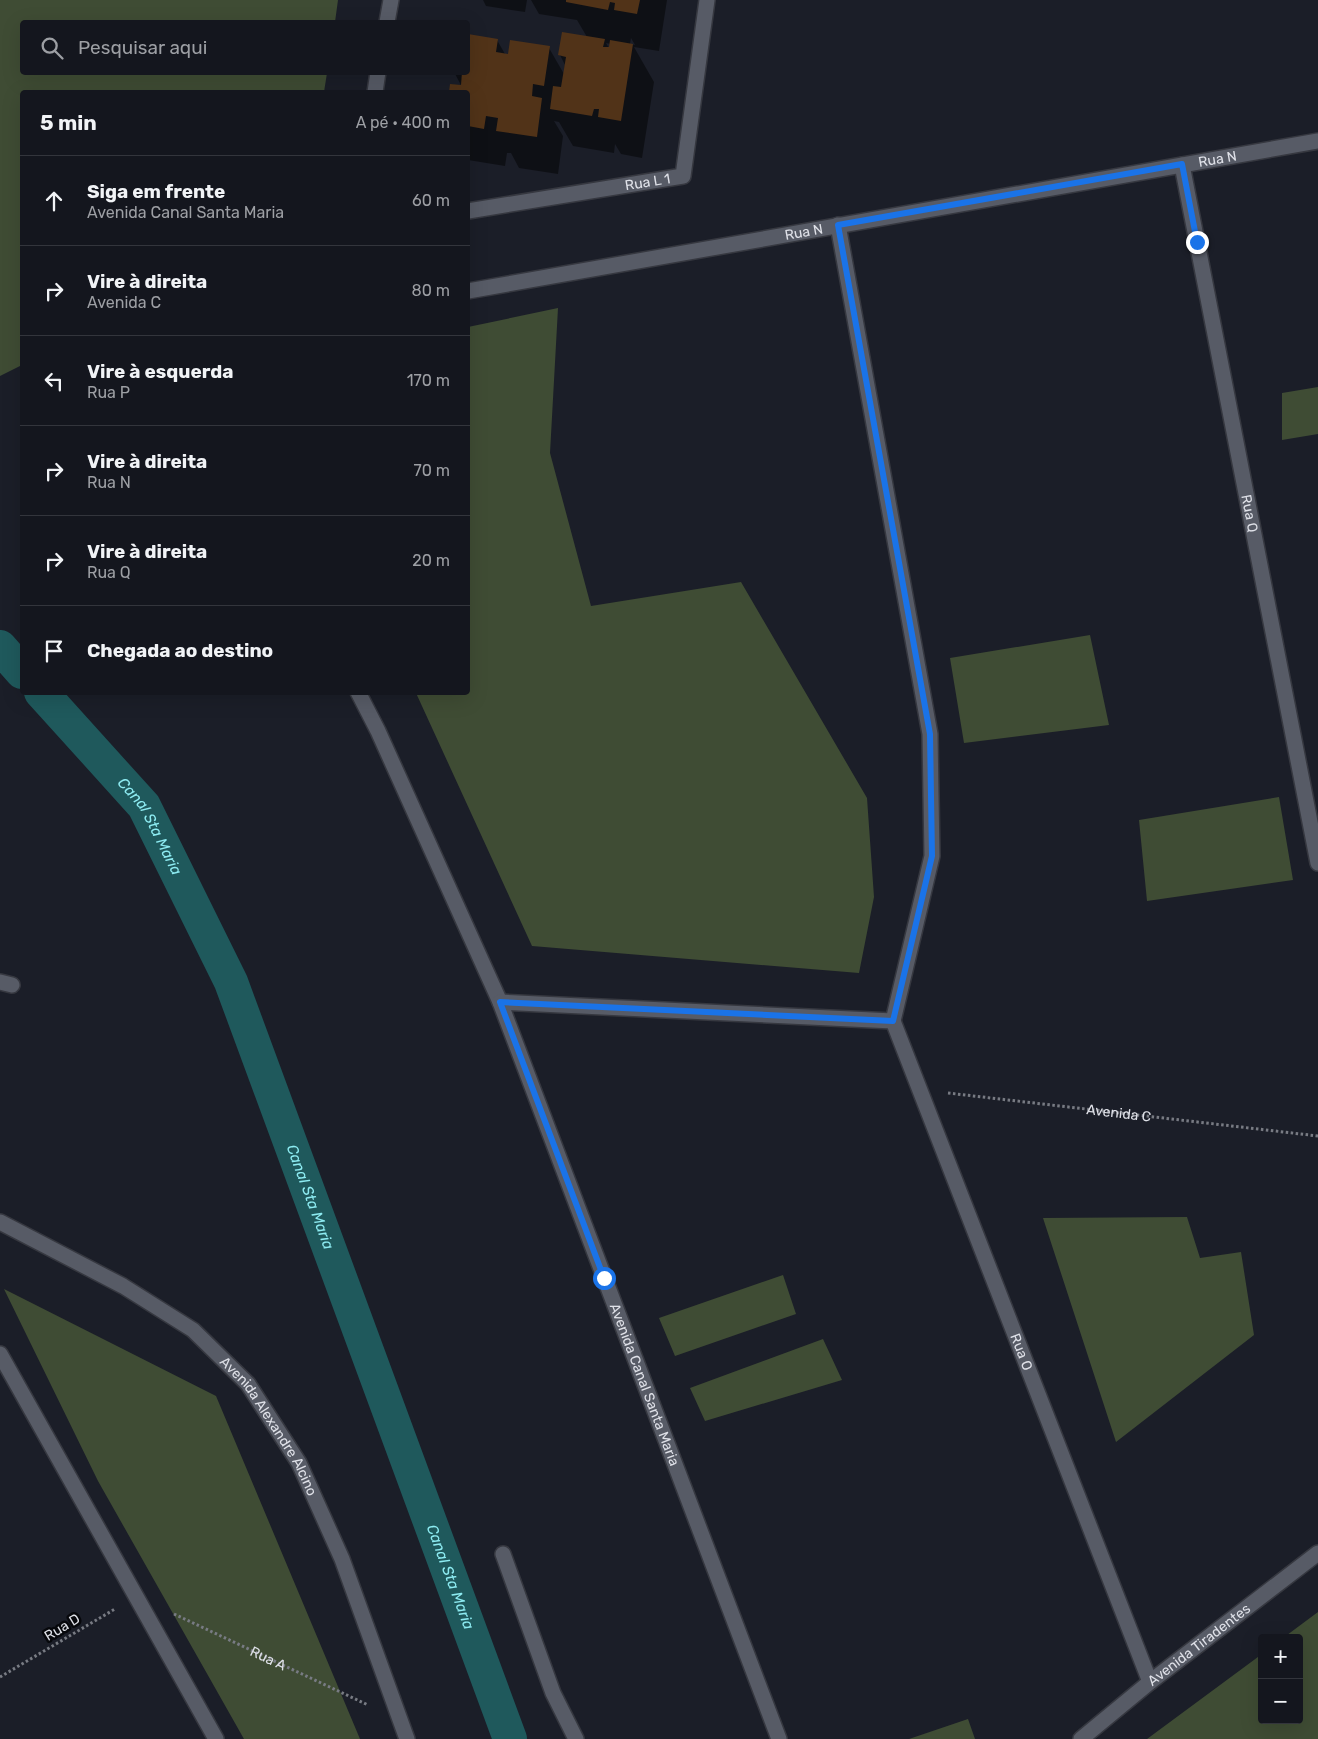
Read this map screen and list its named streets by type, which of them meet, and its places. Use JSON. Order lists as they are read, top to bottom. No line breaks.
{"streets":{"street":["Rua N","Rua L 1","Rua Q","Rua O","Avenida Canal Santa Maria","Avenida Alexandre Alcino","Avenida Tiradentes"],"path":["Avenida C","Rua D","Rua A"]},"crossings":[["Rua N","Rua Q"],["Avenida C","Rua O"],["Rua O","Avenida Tiradentes"],["Avenida Alexandre Alcino","Rua A"],["Rua D","Rua A"]],"water":["Canal Sta Maria"],"page":{"search":"Pesquisar aqui","heading":["5 min","A pé · 400 m"],"list":[["Siga em frente","Avenida Canal Santa Maria","60 m"],["Vire à direita","Avenida C","80 m"],["Vire à esquerda","Rua P","170 m"],["Vire à direita","Rua N","70 m"],["Vire à direita","Rua Q","20 m"],"Chegada ao destino"],"map_buttons":["+","−"]}}
